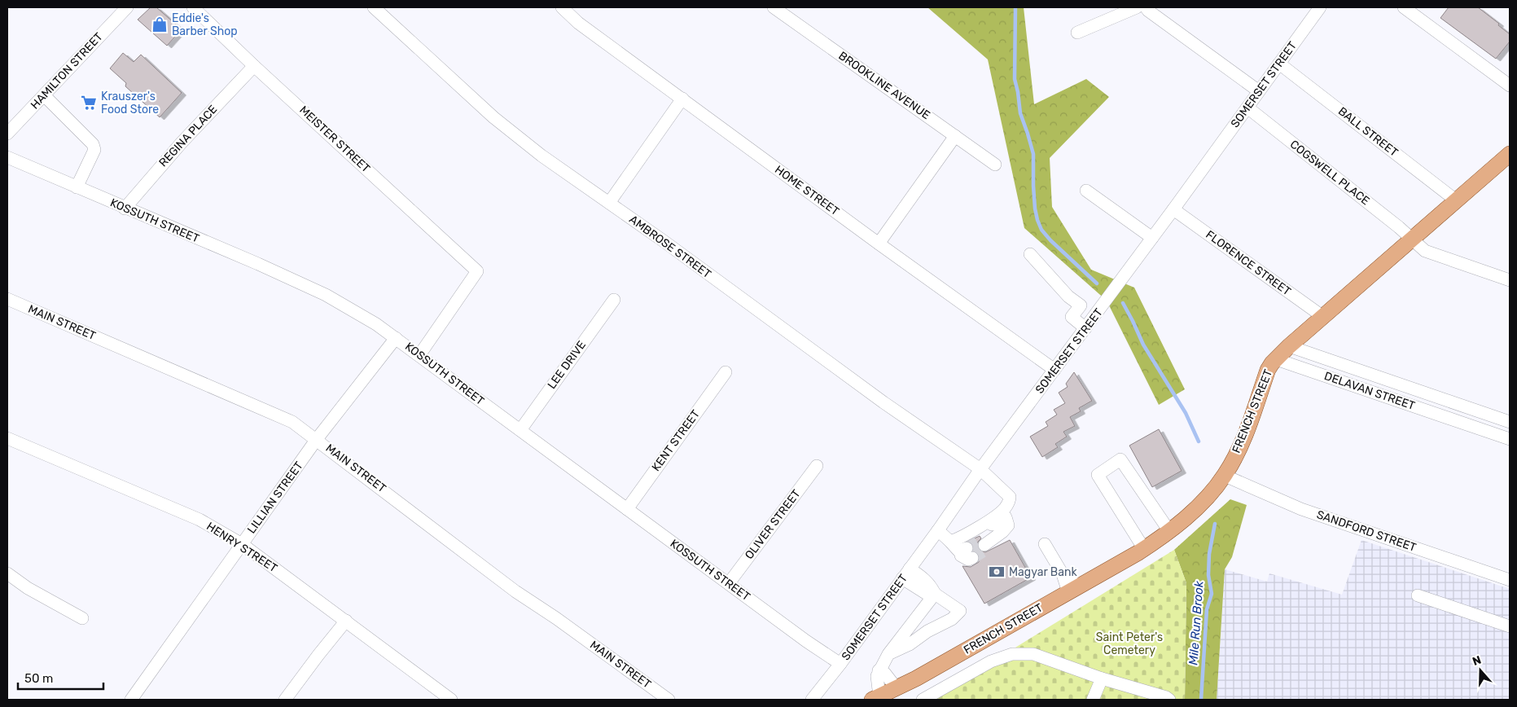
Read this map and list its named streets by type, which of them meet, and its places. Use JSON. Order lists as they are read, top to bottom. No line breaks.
{"streets":{"main road":["FRENCH STREET"],"street":["HAMILTON STREET","SOMERSET STREET","BROOKLINE AVENUE","BALL STREET","REGINA PLACE","MEISTER STREET","COGSWELL PLACE","HOME STREET","KOSSUTH STREET","AMBROSE STREET","FLORENCE STREET","MAIN STREET","LEE DRIVE","DELAVAN STREET","KENT STREET","LILLIAN STREET","OLIVER STREET","SANDFORD STREET","HENRY STREET"]},"crossings":[["SOMERSET STREET","BALL STREET"],["SOMERSET STREET","COGSWELL PLACE"],["SOMERSET STREET","HOME STREET"],["SOMERSET STREET","KOSSUTH STREET"],["SOMERSET STREET","AMBROSE STREET"],["SOMERSET STREET","FLORENCE STREET"],["BALL STREET","FRENCH STREET"],["REGINA PLACE","MEISTER STREET"],["REGINA PLACE","KOSSUTH STREET"],["MEISTER STREET","KOSSUTH STREET"],["COGSWELL PLACE","FRENCH STREET"],["KOSSUTH STREET","LEE DRIVE"],["KOSSUTH STREET","KENT STREET"],["KOSSUTH STREET","LILLIAN STREET"],["KOSSUTH STREET","OLIVER STREET"],["FLORENCE STREET","FRENCH STREET"],["MAIN STREET","LILLIAN STREET"],["DELAVAN STREET","FRENCH STREET"],["FRENCH STREET","SANDFORD STREET"],["LILLIAN STREET","HENRY STREET"]],"water":["Mile Run Brook"],"parks":["Saint Peter's Cemetery"],"places":{"shop":["Eddie's Barber Shop"],"supermarket":["Krauszer's Food Store"],"bank":["Magyar Bank"]},"scale_bar":"50 m","north":"top"}
